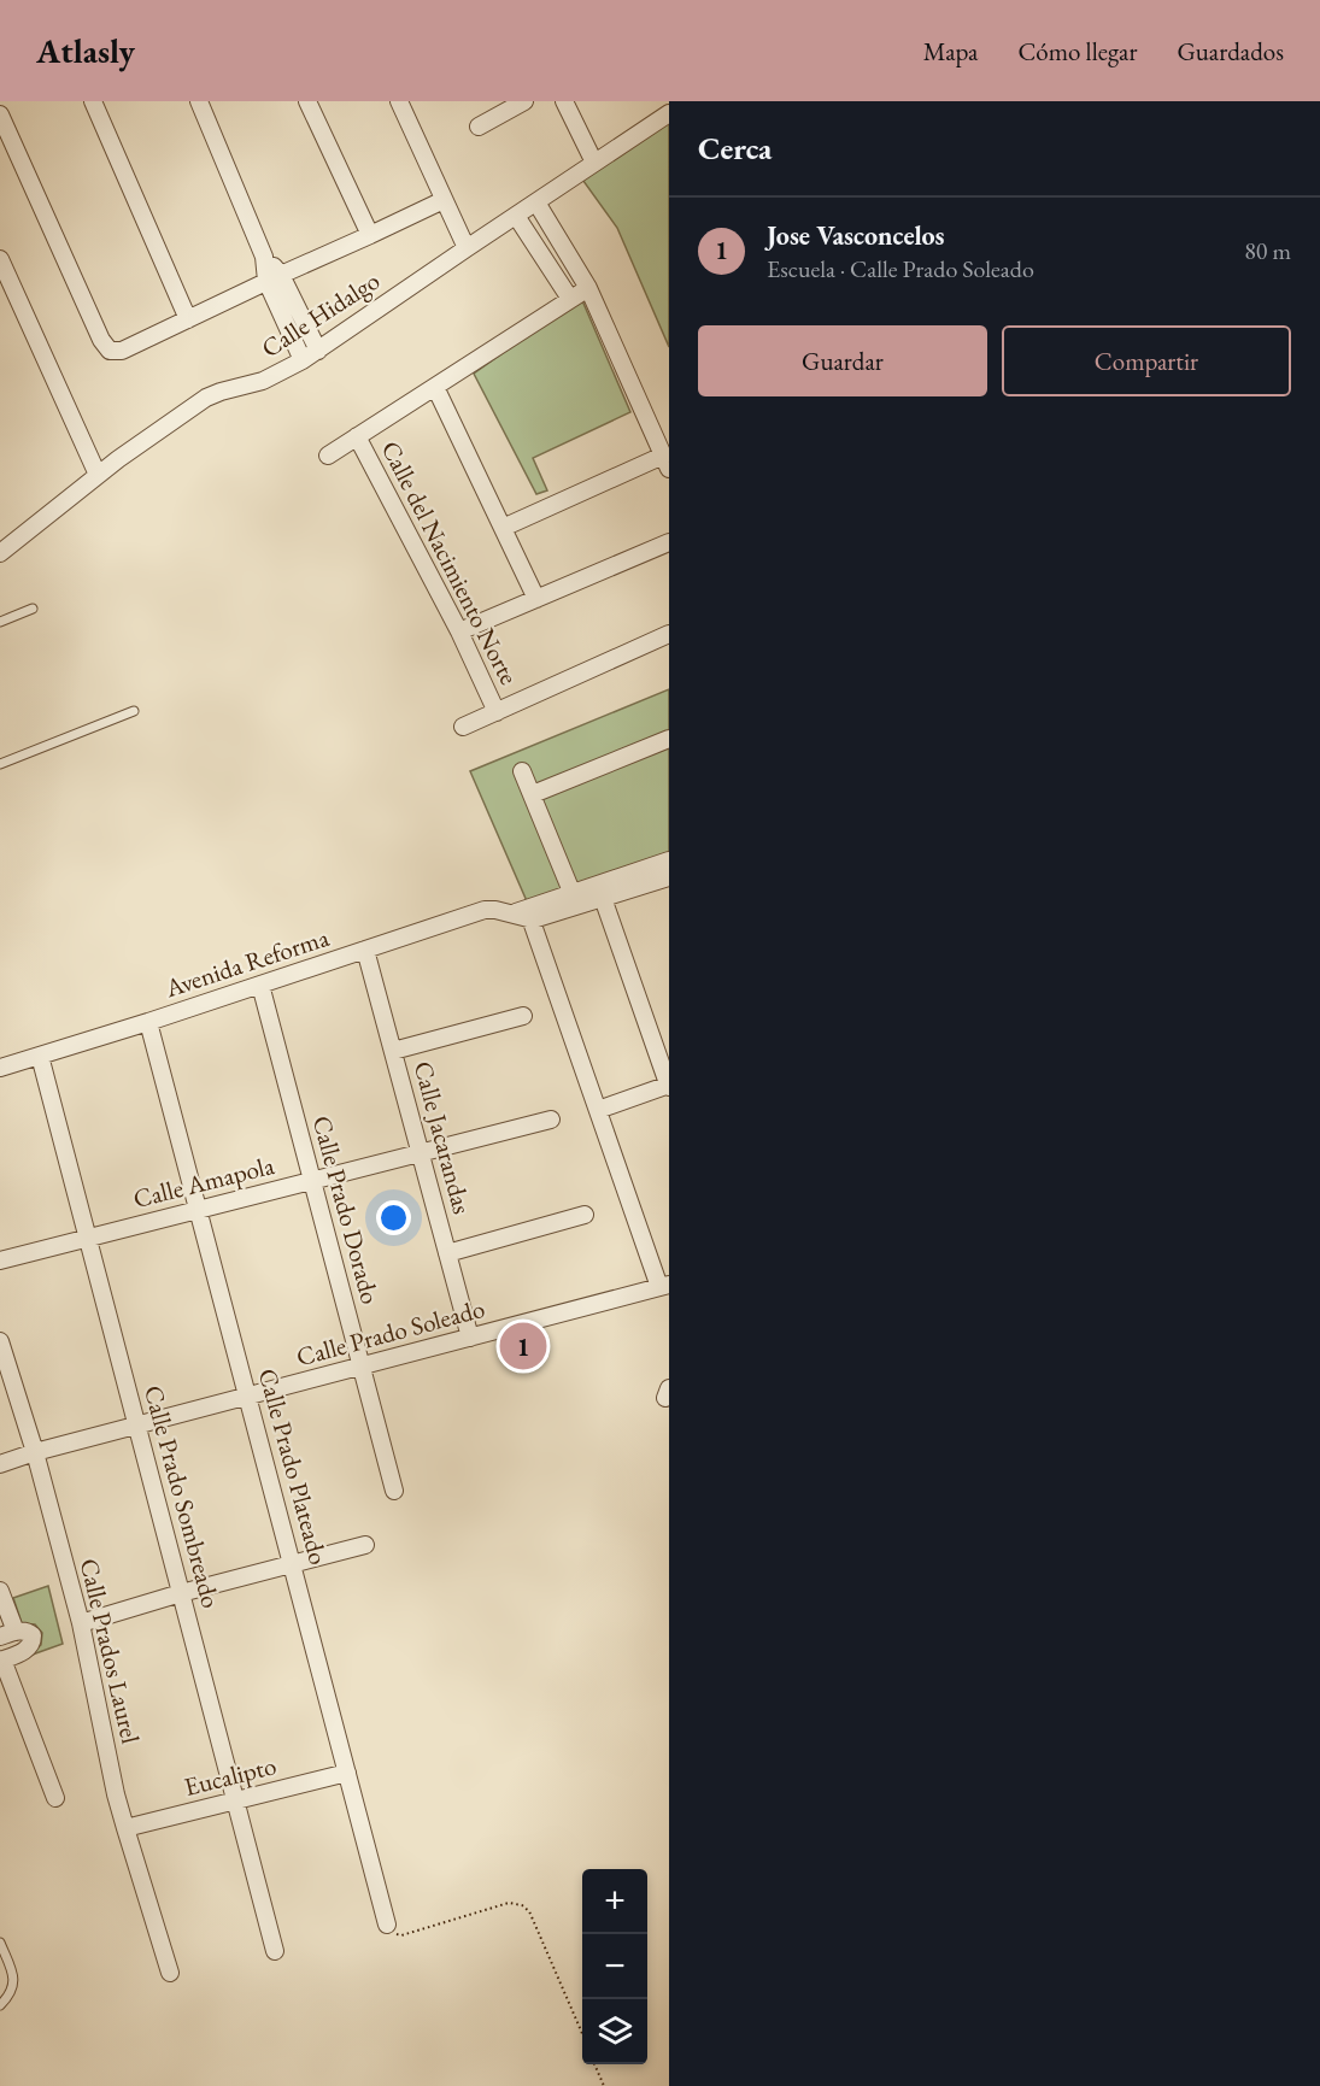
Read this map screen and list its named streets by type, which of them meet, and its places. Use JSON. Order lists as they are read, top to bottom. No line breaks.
{"streets":{"street":["Calle Hidalgo","Calle del Nacimiento Norte","Avenida Reforma","Calle Jacarandas","Calle Amapola","Calle Prado Dorado","Calle Prado Soleado","Calle Prado Plateado","Calle Prado Sombreado","Calle Prados Laurel","Eucalipto"]},"crossings":[["Avenida Reforma","Calle Jacarandas"],["Avenida Reforma","Calle Prado Dorado"],["Avenida Reforma","Calle Prado Plateado"],["Avenida Reforma","Calle Prado Sombreado"],["Calle Jacarandas","Calle Amapola"],["Calle Jacarandas","Calle Prado Soleado"],["Calle Amapola","Calle Prado Dorado"],["Calle Amapola","Calle Prado Plateado"],["Calle Amapola","Calle Prado Sombreado"],["Calle Prado Dorado","Calle Prado Soleado"],["Calle Prado Soleado","Calle Prado Plateado"],["Calle Prado Soleado","Calle Prado Sombreado"],["Calle Prado Soleado","Calle Prados Laurel"],["Calle Prado Plateado","Eucalipto"],["Calle Prado Sombreado","Eucalipto"],["Calle Prados Laurel","Eucalipto"]],"page":{"header":"Atlasly","nav":["Mapa","Cómo llegar","Guardados"],"heading":"Cerca","list":[{"mark":"1","name":"Jose Vasconcelos","note":"Escuela · Calle Prado Soleado","value":"80 m"}],"buttons":["Guardar","Compartir"],"pins":"1","map_buttons":["+","−"]}}
